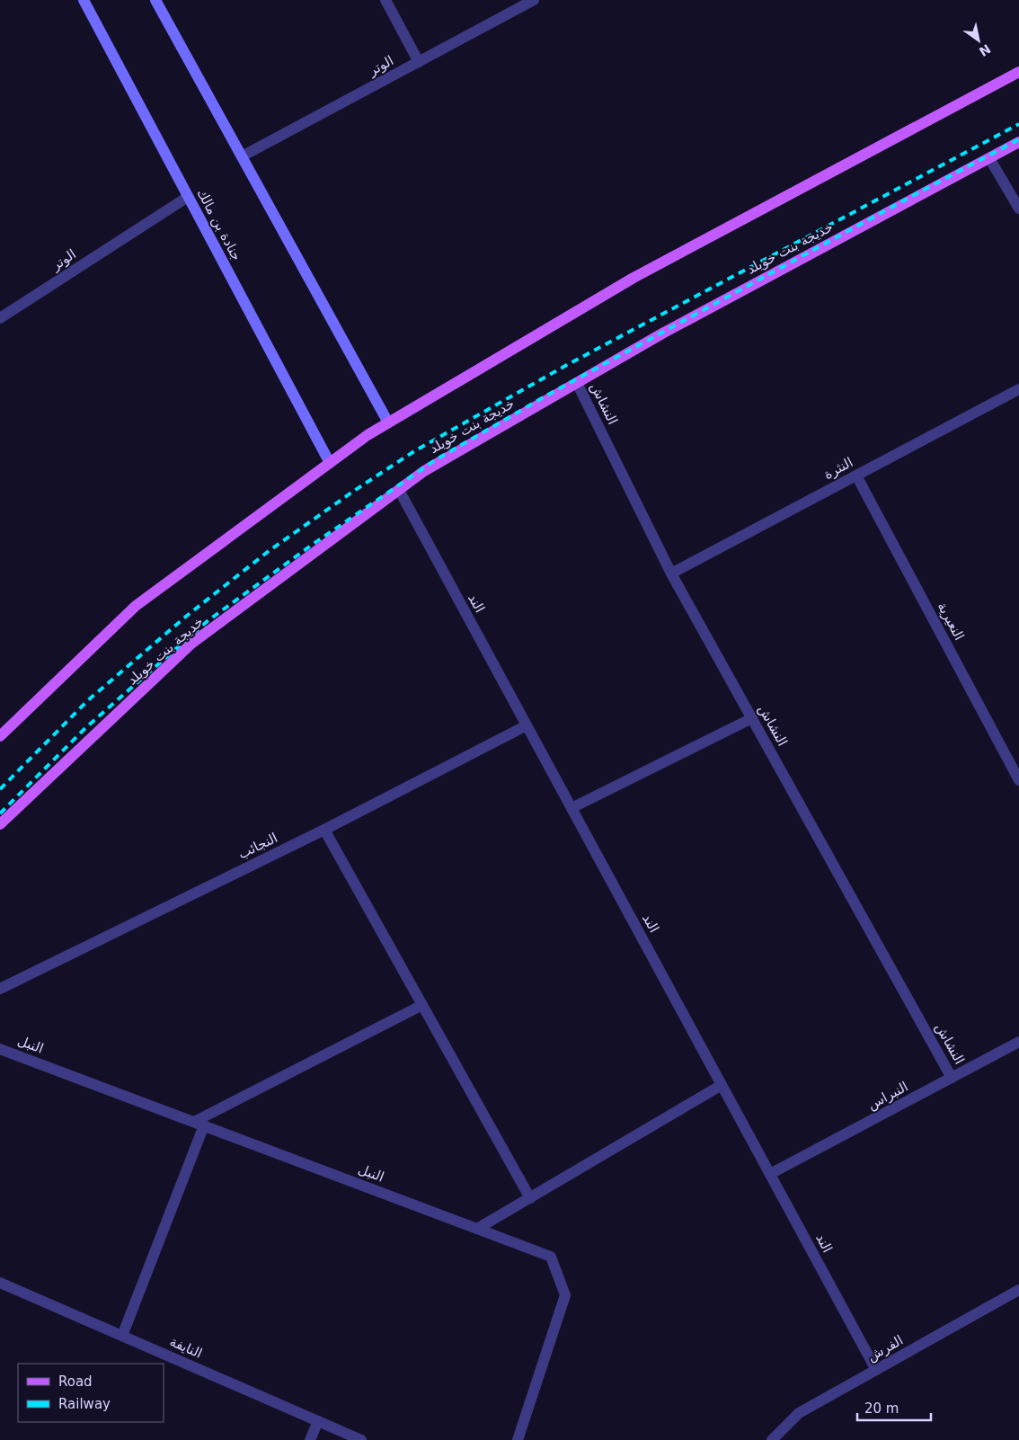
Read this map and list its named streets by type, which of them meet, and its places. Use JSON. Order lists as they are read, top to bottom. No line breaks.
{"streets":{"main road":["خديجة بنت خويلد"],"street":["الوتر","جنادة بن مالك","النشاش","النثرة","الند","النعيرية","النجائب","النبل","النبراس","النايفة","الفرش"]},"crossings":[["الوتر","جنادة بن مالك"],["خديجة بنت خويلد","النشاش"],["خديجة بنت خويلد","الند"],["النشاش","النثرة"],["النشاش","النبراس"],["النثرة","النعيرية"],["الند","النجائب"],["الند","النبراس"],["الند","الفرش"]],"legend":["Road","Railway"],"scale_bar":"20 m","north":"bottom right"}
